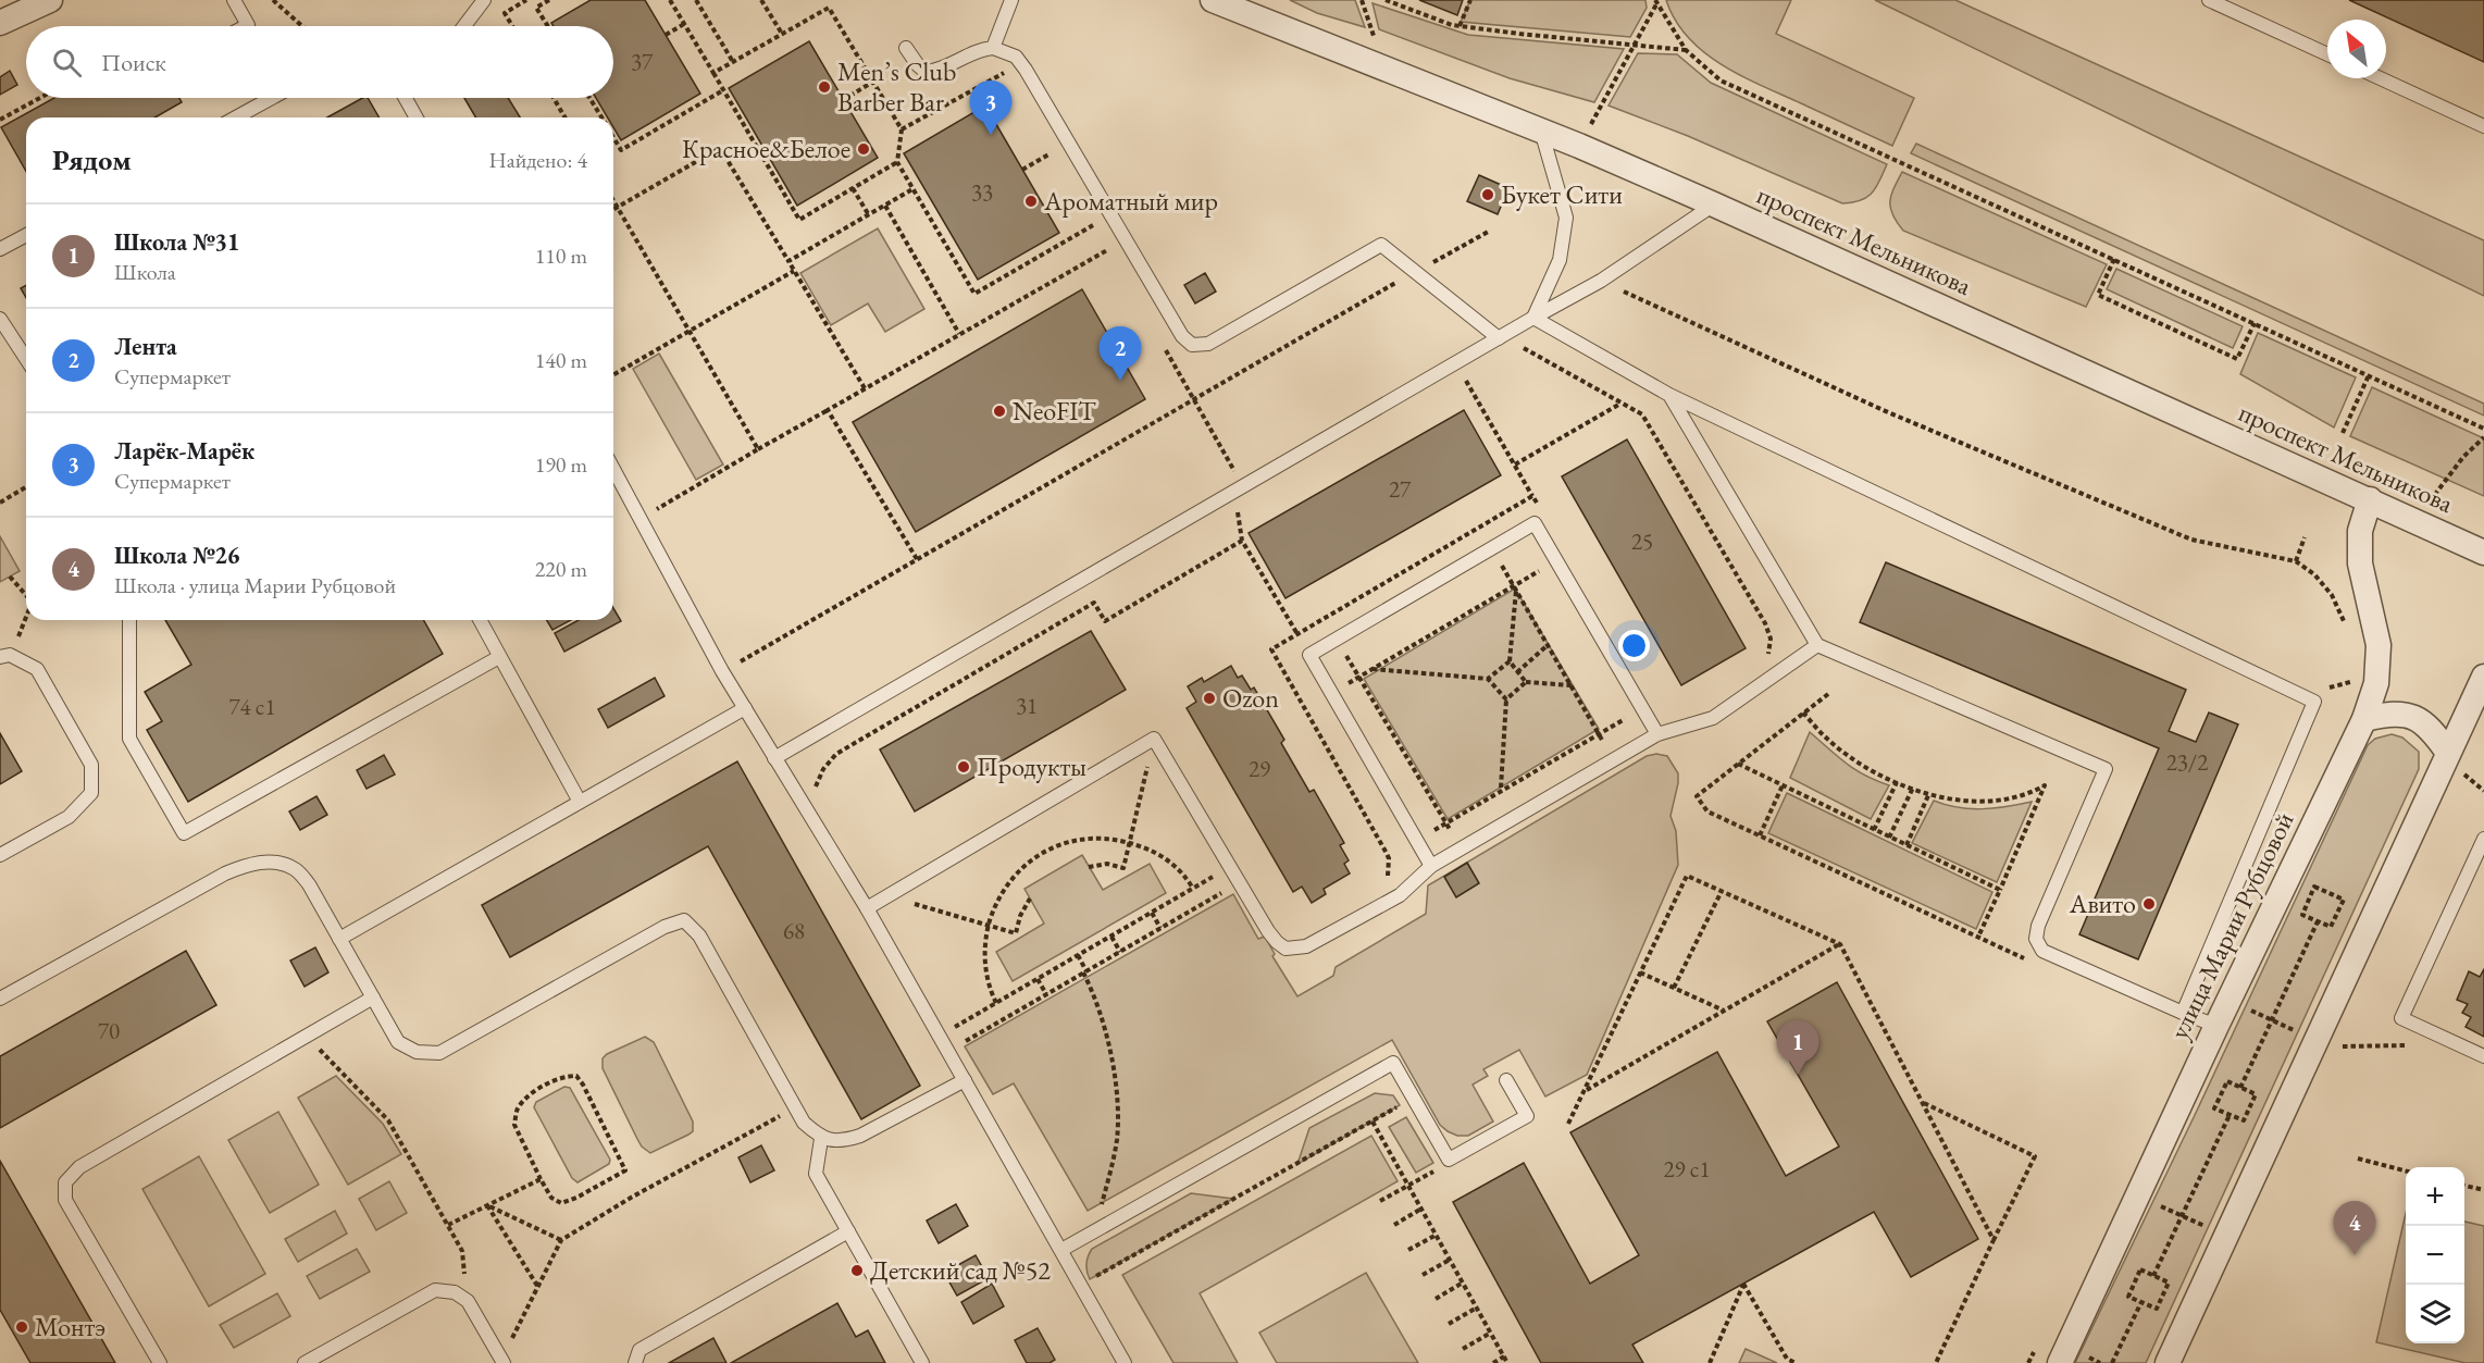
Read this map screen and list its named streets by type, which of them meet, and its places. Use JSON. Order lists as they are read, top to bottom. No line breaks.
{"streets":{"street":["проспект Мельникова","улица Марии Рубцовой"]},"crossings":[["проспект Мельникова","улица Марии Рубцовой"]],"places":["Men’s Club Barber Bar","Красное&Белое","Букет Сити","Ароматный мир","NeoFIT","Ozon","Продукты","Авито","Детский сад №52","Монтэ"],"house_numbers":["37","33","27","25","31","74 с1","23/2","29","68","70","29 с1"],"north":"top left","page":{"search":"Поиск","pins":["3","2","1","4"],"heading":["Рядом","Найдено: 4"],"list":[{"mark":"1","name":"Школа №31","note":"Школа","value":"110 m"},{"mark":"2","name":"Лента","note":"Супермаркет","value":"140 m"},{"mark":"3","name":"Ларёк-Марёк","note":"Супермаркет","value":"190 m"},{"mark":"4","name":"Школа №26","note":"Школа · улица Марии Рубцовой","value":"220 m"}],"map_buttons":["+","−"]}}
